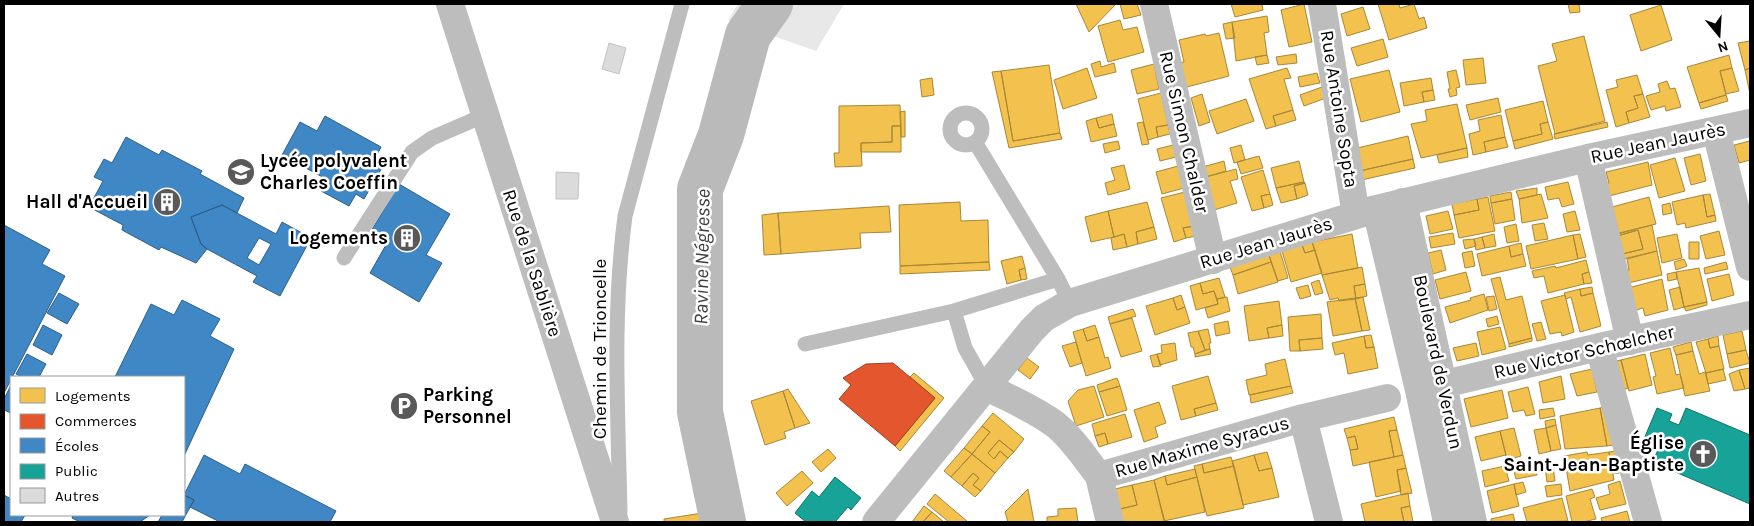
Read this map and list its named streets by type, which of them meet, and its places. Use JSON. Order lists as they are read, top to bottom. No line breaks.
{"streets":{"street":["Rue Antoine Sopta","Rue Simon Chalder","Rue Jean Jaurès","Rue de la Sablière","Rue Victor Schœlcher","Boulevard de Verdun","Rue Maxime Syracus"],"lane":["Chemin de Trioncelle"]},"crossings":[["Rue Antoine Sopta","Rue Jean Jaurès"],["Rue Antoine Sopta","Boulevard de Verdun"],["Rue Simon Chalder","Rue Jean Jaurès"],["Rue Jean Jaurès","Boulevard de Verdun"],["Rue Jean Jaurès","Rue Maxime Syracus"],["Rue Victor Schœlcher","Boulevard de Verdun"]],"water":["Ravine Négresse"],"places":{"school or university":["Lycée polyvalent Charles Coeffin"],"building":["Hall d'Accueil","Logements"],"parking":["Parking Personnel"],"church":["Église Saint-Jean-Baptiste"]},"legend":["Logements","Commerces","Écoles","Public","Autres"],"north":"bottom"}
